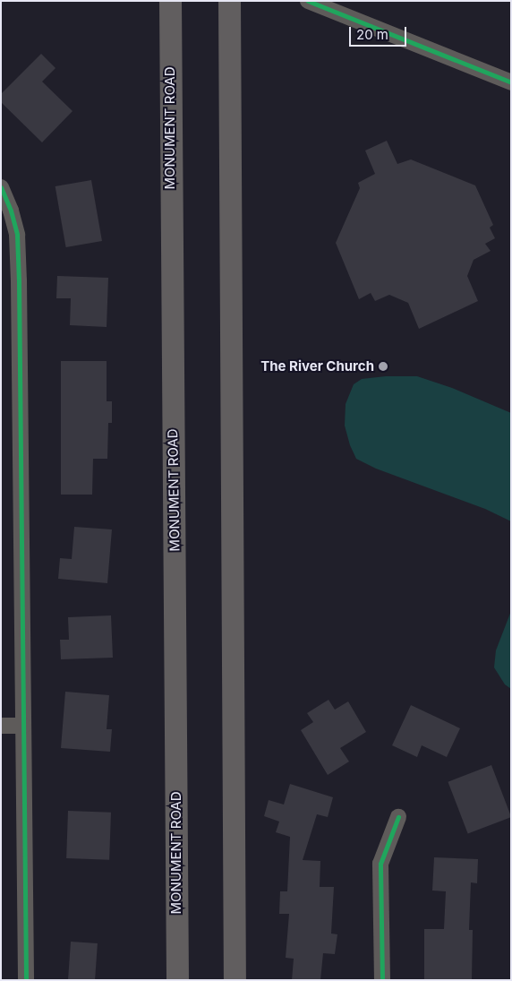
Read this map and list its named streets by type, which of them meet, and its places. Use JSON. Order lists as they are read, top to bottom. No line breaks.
{"streets":{"main road":["MONUMENT ROAD"]},"places":["The River Church"],"scale_bar":"20 m"}
